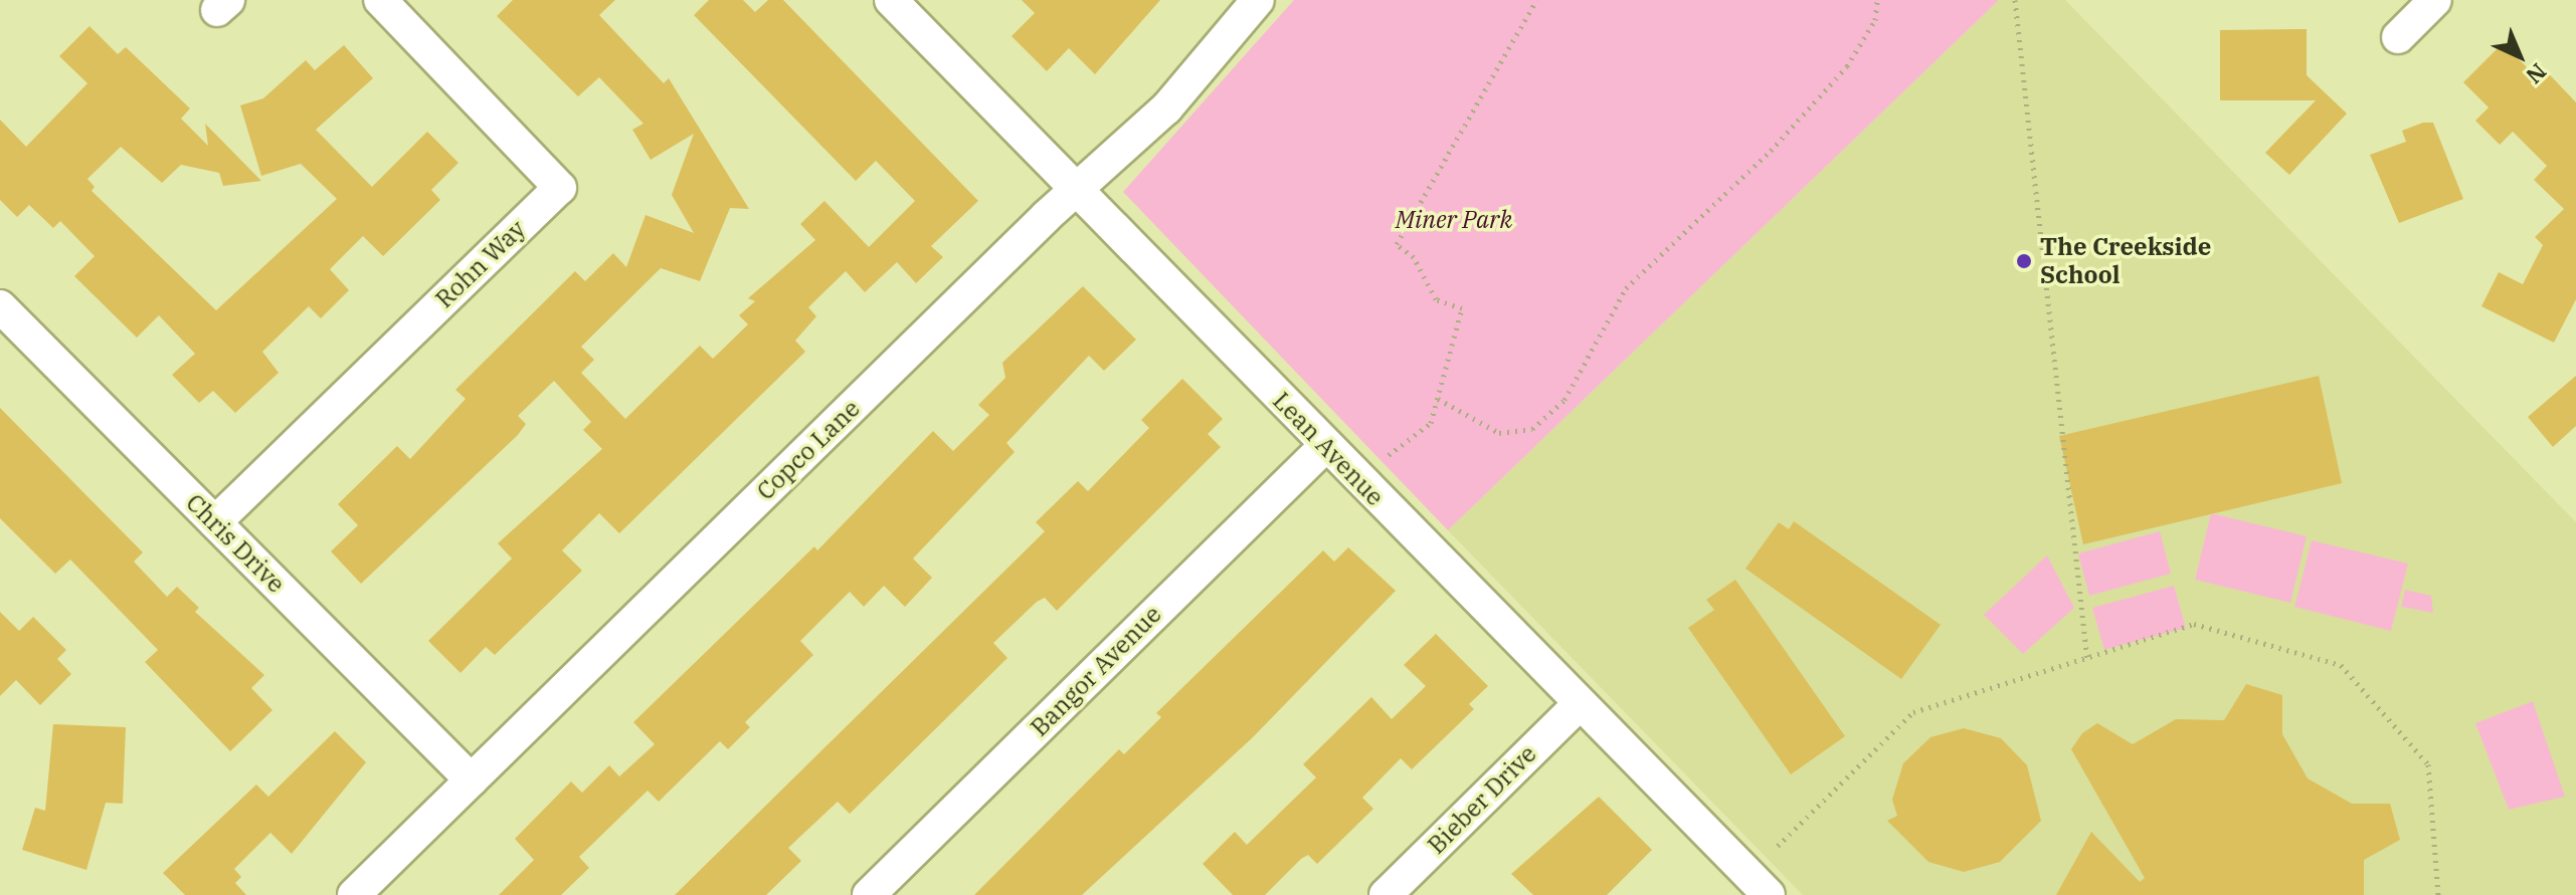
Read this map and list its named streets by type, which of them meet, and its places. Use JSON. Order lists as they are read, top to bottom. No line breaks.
{"streets":{"street":["Rohn Way","Lean Avenue","Copco Lane","Chris Drive","Bangor Avenue","Bieber Drive"]},"crossings":[["Rohn Way","Chris Drive"],["Lean Avenue","Copco Lane"],["Lean Avenue","Bangor Avenue"],["Lean Avenue","Bieber Drive"],["Copco Lane","Chris Drive"]],"parks":["Miner Park"],"places":["The Creekside School"],"north":"bottom right"}
